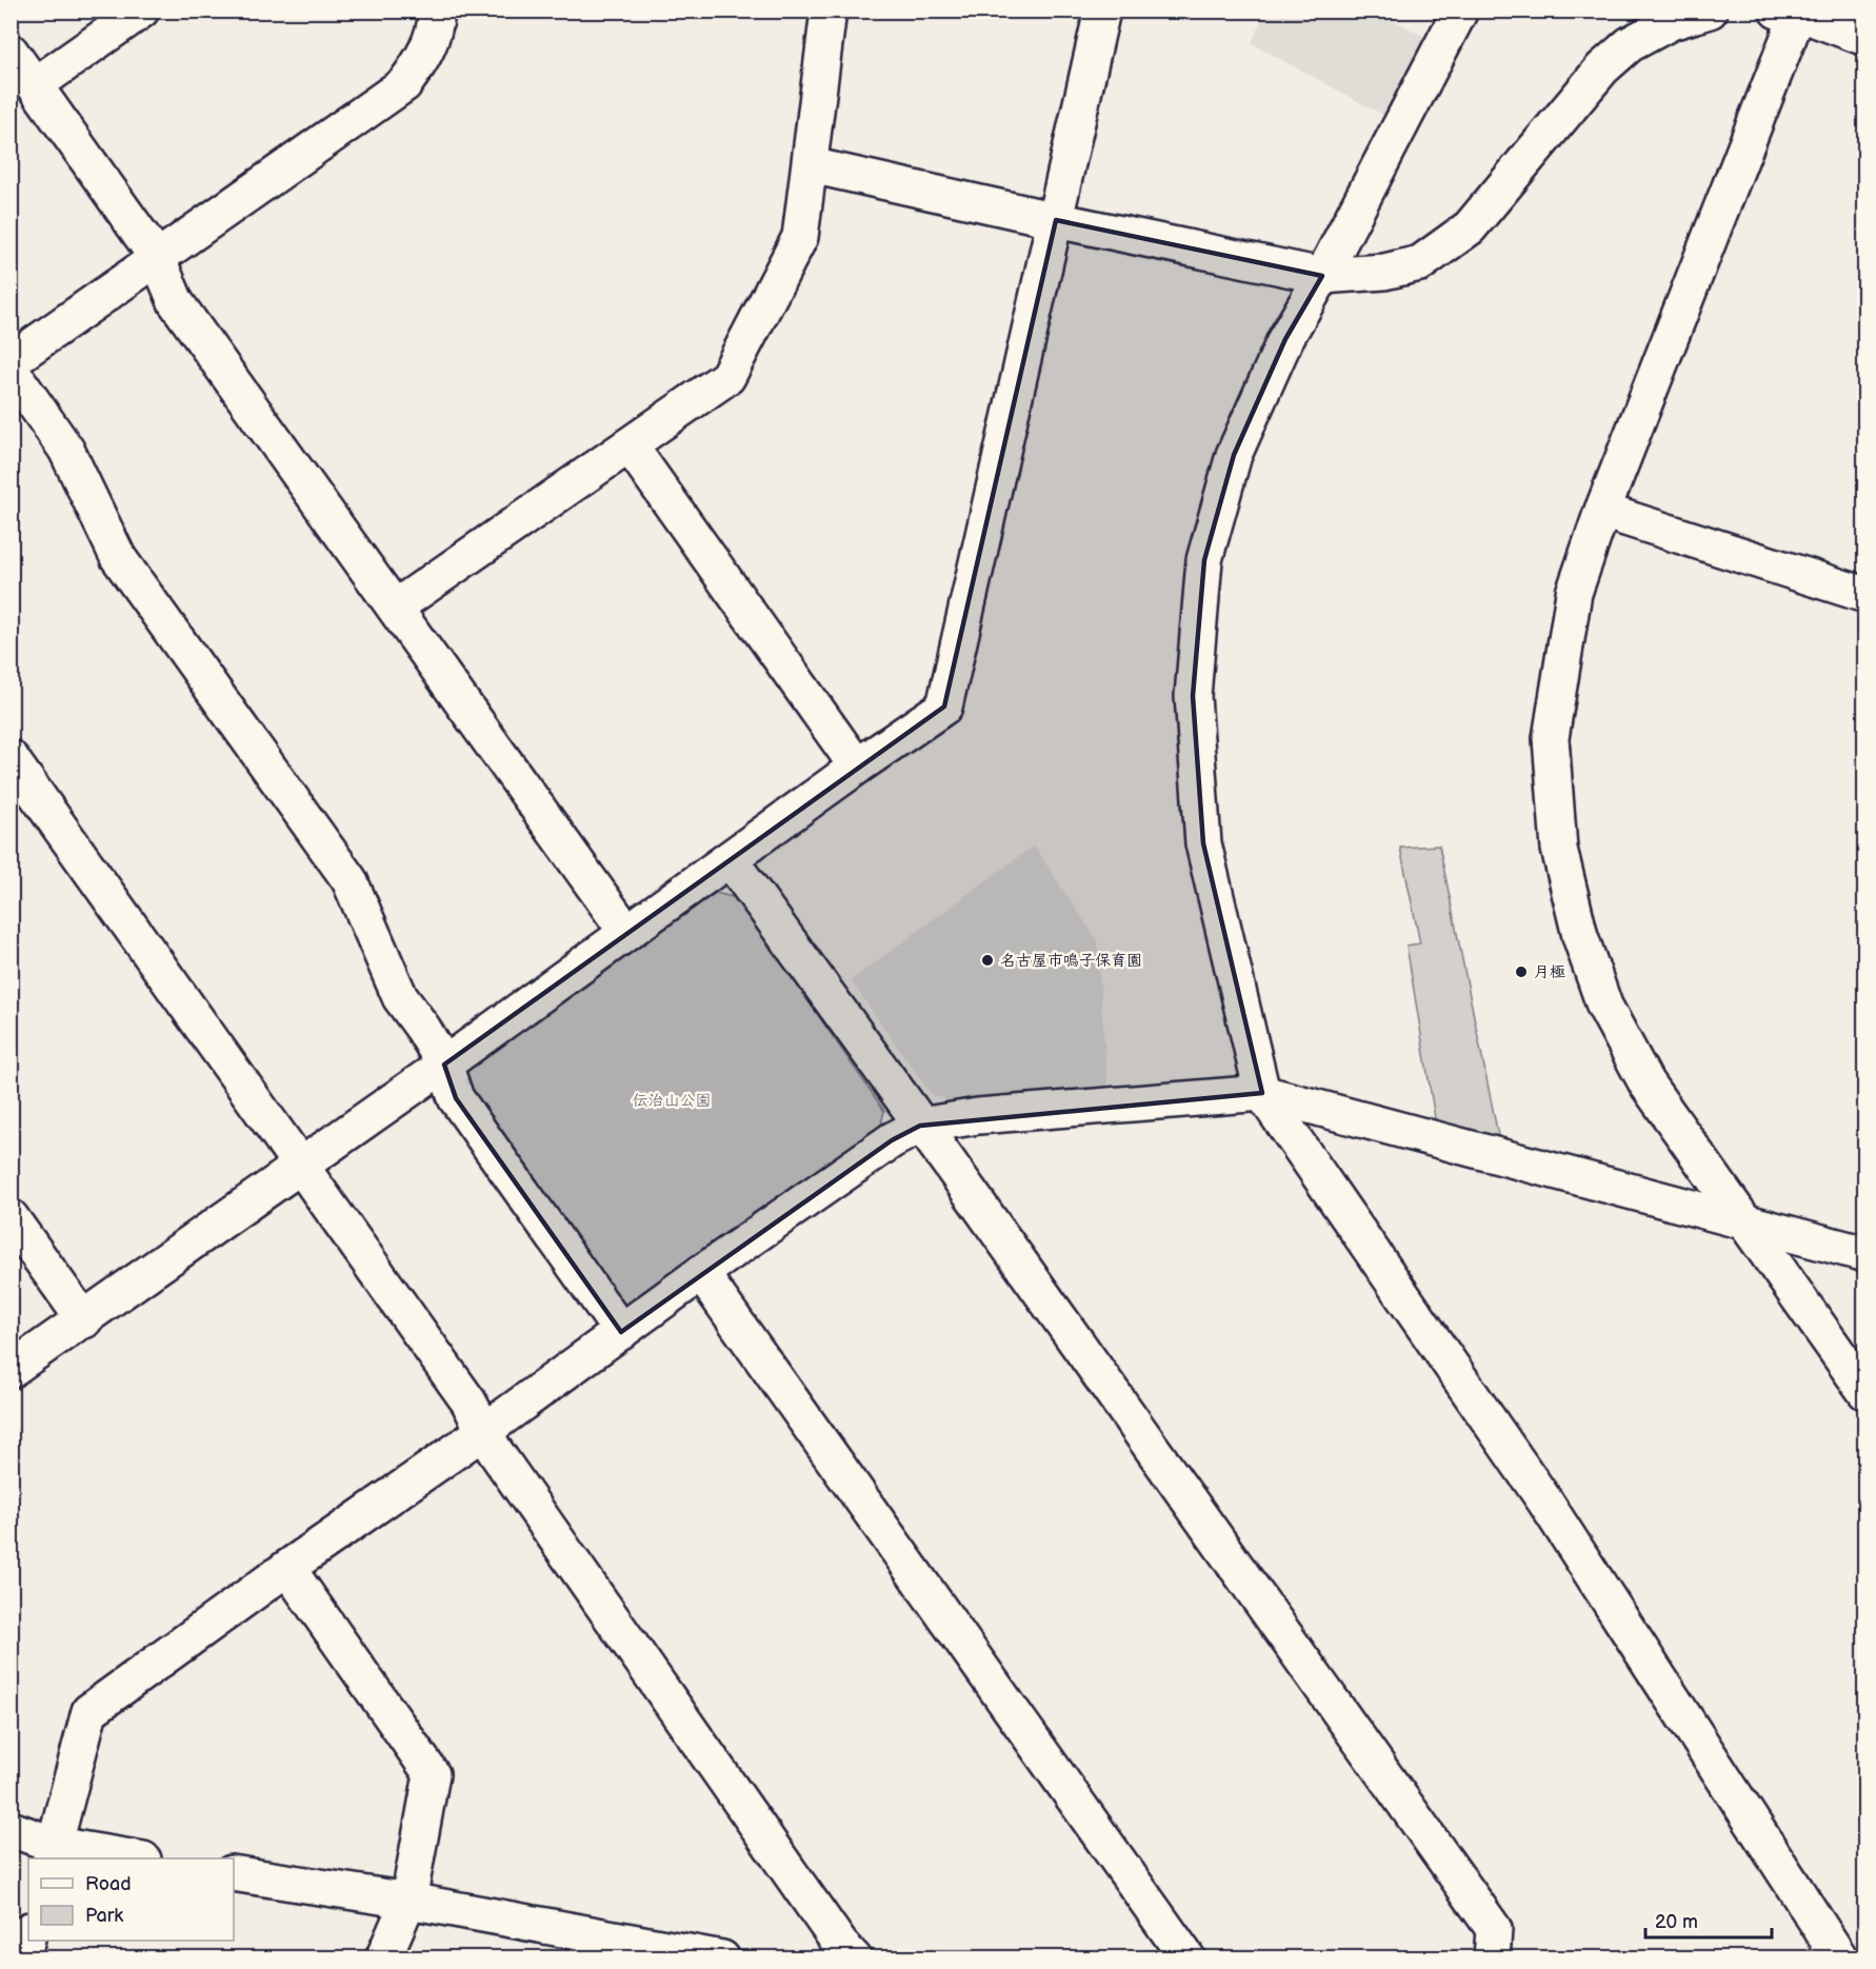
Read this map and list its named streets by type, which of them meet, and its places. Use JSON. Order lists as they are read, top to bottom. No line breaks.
{"parks":["伝治山公園"],"places":["名古屋市鳴子保育園","月極"],"legend":["Road","Park"],"scale_bar":"20 m"}
